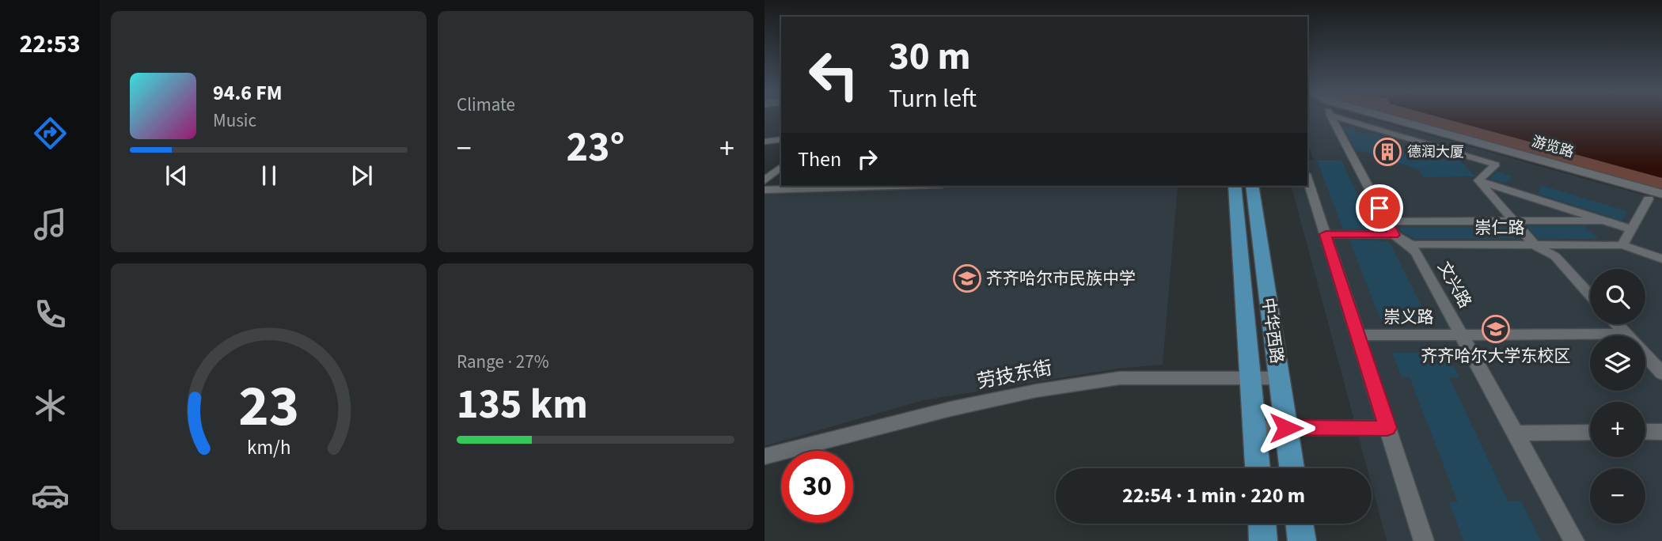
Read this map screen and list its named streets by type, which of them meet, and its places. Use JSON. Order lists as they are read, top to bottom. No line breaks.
{"streets":{"main road":["中华西路"],"street":["游览路","崇仁路","文兴路","崇义路","劳技东街"]},"crossings":[["崇仁路","文兴路"],["文兴路","崇义路"],["中华西路","劳技东街"]],"places":{"building":["德润大厦"],"school or university":["齐齐哈尔市民族中学","齐齐哈尔大学东校区"]},"page":{"tabs":"22:53","tile":["Climate",["Range · 27%","135 km"]],"turn":["30 m","Turn left"],"song":["94.6 FM","Music"],"heat":["−","23°","+"],"then":"Then","map_buttons":["+","−"],"limit":"30","trip":"22:54 · 1 min · 220 m","gauge":["23","km/h"]}}
